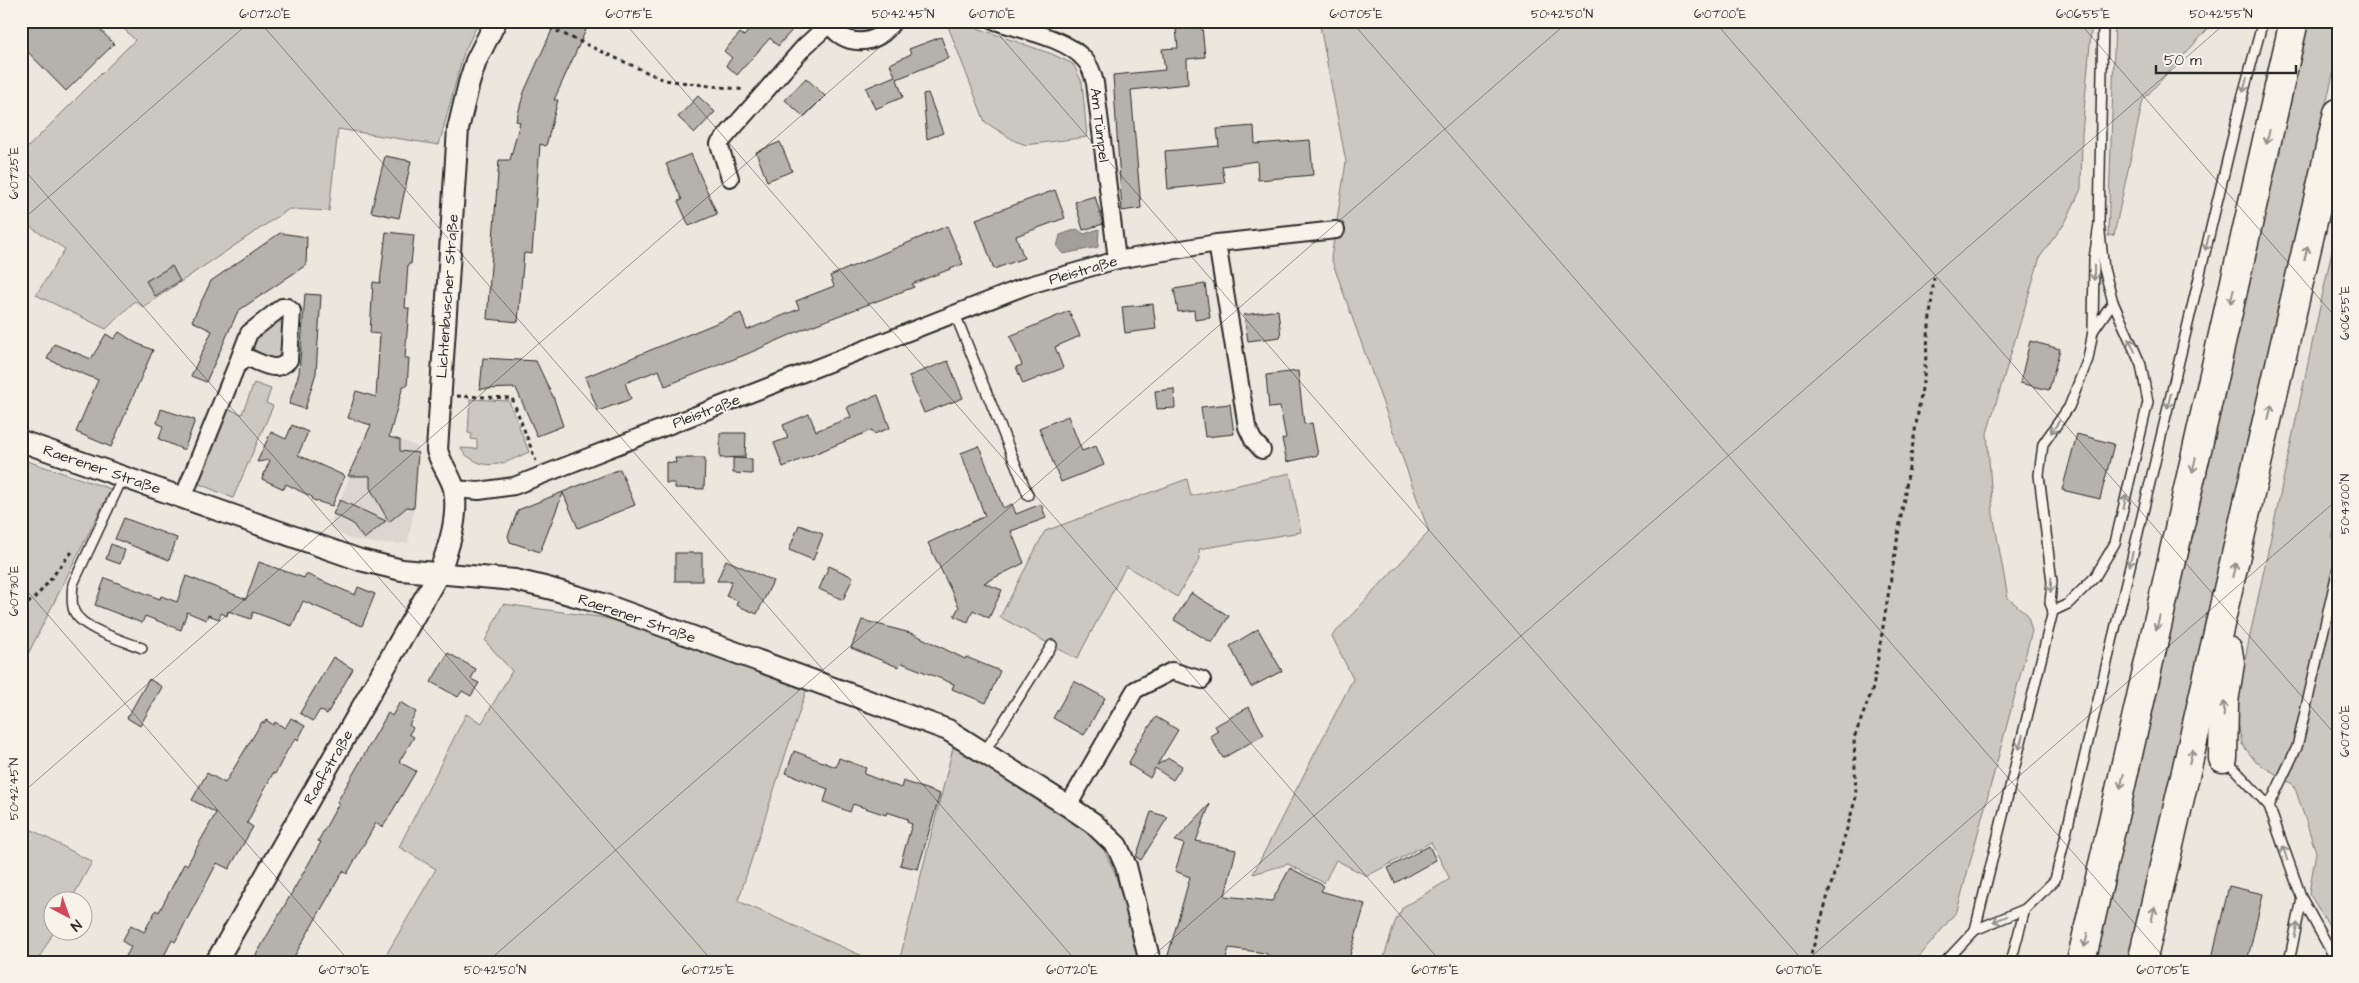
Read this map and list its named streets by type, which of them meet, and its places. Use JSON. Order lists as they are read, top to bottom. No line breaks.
{"streets":{"street":["Am Tümpel","Pleistraße","Lichtenbuscher Straße","Raerener Straße","Raafstraße"]},"crossings":[["Am Tümpel","Pleistraße"],["Pleistraße","Lichtenbuscher Straße"],["Raerener Straße","Raafstraße"]],"scale_bar":"50 m","north":"bottom right","coordinates":["6°07'20\"E","6°07'15\"E","50°42'45\"N","6°07'10\"E","6°07'05\"E","50°42'50\"N","6°07'00\"E","6°06'55\"E","50°42'55\"N","6°07'25\"E","50°43'00\"N","6°07'30\"E"]}
